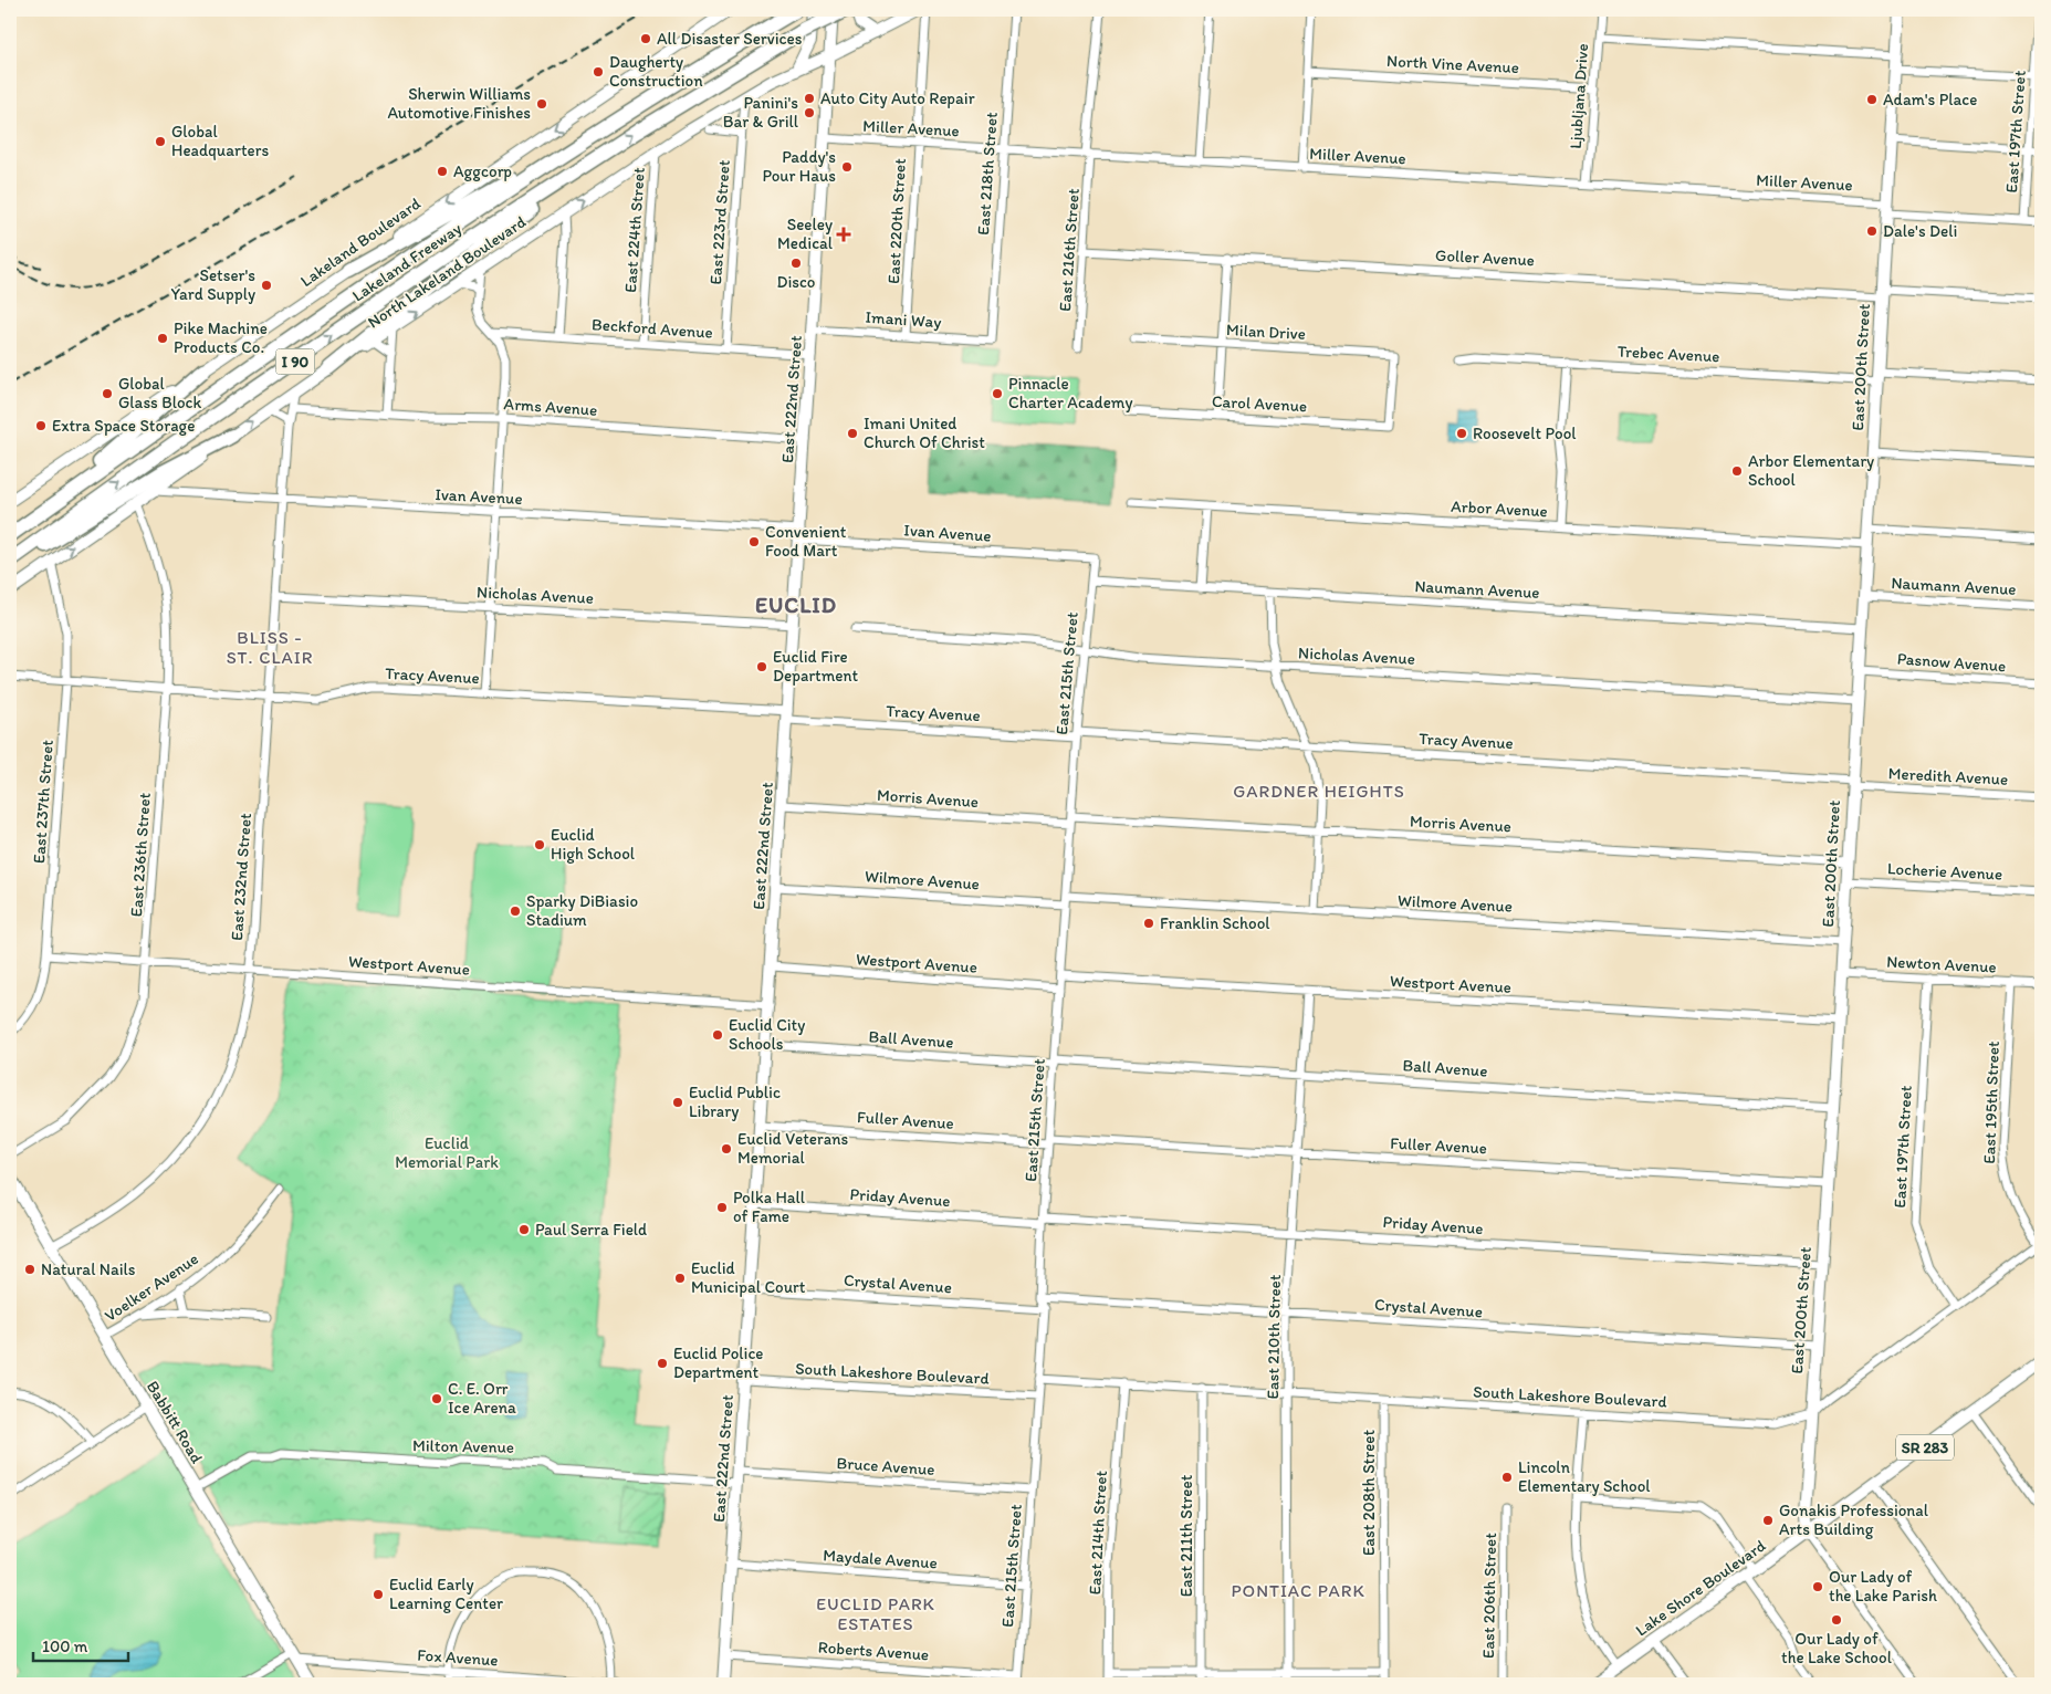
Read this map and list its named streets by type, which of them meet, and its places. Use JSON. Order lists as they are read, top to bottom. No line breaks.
{"streets":{"highway":["Lakeland Freeway","I 90"],"street":["North Vine Avenue","Ljubljana Drive","Miller Avenue","East 197th Street","East 218th Street","East 220th Street","East 223rd Street","East 224th Street","Lakeland Boulevard","East 216th Street","Goller Avenue","North Lakeland Boulevard","Imani Way","Beckford Avenue","Milan Drive","Trebec Avenue","East 200th Street","East 222nd Street","Carol Avenue","Arms Avenue","Ivan Avenue","Arbor Avenue","Naumann Avenue","Nicholas Avenue","Pasnow Avenue","East 215th Street","Tracy Avenue","Meredith Avenue","Morris Avenue","East 237th Street","East 236th Street","Locherie Avenue","East 232nd Street","Wilmore Avenue","Westport Avenue","Newton Avenue","Ball Avenue","East 195th Street","Fuller Avenue","Priday Avenue","Crystal Avenue","Voelker Avenue","East 210th Street","South Lakeshore Boulevard","Babbitt Road","Milton Avenue","SR 283","Bruce Avenue","East 208th Street","East 214th Street","East 211th Street","Maydale Avenue","Lake Shore Boulevard","East 206th Street","Roberts Avenue","Fox Avenue"]},"crossings":[["North Vine Avenue","Ljubljana Drive"],["Ljubljana Drive","Miller Avenue"],["Miller Avenue","East 197th Street"],["Miller Avenue","East 218th Street"],["Miller Avenue","East 220th Street"],["Miller Avenue","East 216th Street"],["Miller Avenue","East 200th Street"],["Miller Avenue","East 222nd Street"],["East 197th Street","Newton Avenue"],["East 197th Street","South Lakeshore Boulevard"],["East 218th Street","Imani Way"],["East 220th Street","Imani Way"],["East 223rd Street","North Lakeland Boulevard"],["East 223rd Street","Beckford Avenue"],["East 224th Street","North Lakeland Boulevard"],["East 224th Street","Beckford Avenue"],["East 216th Street","Goller Avenue"],["Goller Avenue","East 200th Street"],["Lakeland Freeway","East 222nd Street"],["North Lakeland Boulevard","East 222nd Street"],["North Lakeland Boulevard","Ivan Avenue"],["North Lakeland Boulevard","East 237th Street"],["North Lakeland Boulevard","East 236th Street"],["Imani Way","East 222nd Street"],["Beckford Avenue","East 222nd Street"],["Milan Drive","Carol Avenue"],["Trebec Avenue","East 200th Street"],["East 200th Street","Arbor Avenue"],["East 200th Street","Naumann Avenue"],["East 200th Street","Nicholas Avenue"],["East 200th Street","Pasnow Avenue"],["East 200th Street","Tracy Avenue"],["East 200th Street","Meredith Avenue"],["East 200th Street","Morris Avenue"],["East 200th Street","Locherie Avenue"],["East 200th Street","Wilmore Avenue"],["East 200th Street","Westport Avenue"],["East 200th Street","Newton Avenue"],["East 200th Street","Ball Avenue"],["East 200th Street","Fuller Avenue"],["East 200th Street","Priday Avenue"],["East 200th Street","Crystal Avenue"],["East 200th Street","South Lakeshore Boulevard"],["East 200th Street","Lake Shore Boulevard"],["East 222nd Street","Arms Avenue"],["East 222nd Street","Ivan Avenue"],["East 222nd Street","Nicholas Avenue"],["East 222nd Street","Tracy Avenue"],["East 222nd Street","Morris Avenue"],["East 222nd Street","Wilmore Avenue"],["East 222nd Street","Westport Avenue"],["East 222nd Street","Ball Avenue"],["East 222nd Street","Fuller Avenue"],["East 222nd Street","Priday Avenue"],["East 222nd Street","Crystal Avenue"],["East 222nd Street","South Lakeshore Boulevard"],["East 222nd Street","Milton Avenue"],["East 222nd Street","Bruce Avenue"],["East 222nd Street","Maydale Avenue"],["East 222nd Street","Roberts Avenue"],["Ivan Avenue","East 215th Street"],["Ivan Avenue","East 232nd Street"],["Naumann Avenue","East 215th Street"],["Nicholas Avenue","East 215th Street"],["Nicholas Avenue","East 232nd Street"],["East 215th Street","Tracy Avenue"],["East 215th Street","Morris Avenue"],["East 215th Street","Wilmore Avenue"],["East 215th Street","Westport Avenue"],["East 215th Street","Ball Avenue"],["East 215th Street","Fuller Avenue"],["East 215th Street","Priday Avenue"],["East 215th Street","Crystal Avenue"],["East 215th Street","South Lakeshore Boulevard"],["East 215th Street","Bruce Avenue"],["East 215th Street","Maydale Avenue"],["East 215th Street","Roberts Avenue"],["Tracy Avenue","Meredith Avenue"],["Tracy Avenue","East 237th Street"],["Tracy Avenue","East 236th Street"],["Tracy Avenue","East 232nd Street"],["East 237th Street","Westport Avenue"],["East 236th Street","Westport Avenue"],["East 232nd Street","Westport Avenue"],["East 232nd Street","Babbitt Road"],["Westport Avenue","East 210th Street"],["Newton Avenue","East 195th Street"],["Ball Avenue","East 210th Street"],["East 195th Street","South Lakeshore Boulevard"],["Fuller Avenue","East 210th Street"],["Priday Avenue","East 210th Street"],["Crystal Avenue","East 210th Street"],["Voelker Avenue","Babbitt Road"],["East 210th Street","South Lakeshore Boulevard"],["South Lakeshore Boulevard","East 208th Street"],["South Lakeshore Boulevard","East 214th Street"],["South Lakeshore Boulevard","East 211th Street"],["Babbitt Road","Milton Avenue"],["Babbitt Road","Fox Avenue"],["Milton Avenue","Bruce Avenue"]],"one_way":["Lakeland Boulevard"],"districts":["EUCLID","BLISS - ST. CLAIR","GARDNER HEIGHTS","PONTIAC PARK","EUCLID PARK ESTATES"],"parks":["Euclid Memorial Park"],"places":{"other":["All Disaster Services","Daugherty Construction","Auto City Auto Repair","Adam's Place","Sherwin Williams Automotive Finishes","Panini's Bar & Grill","Global Headquarters","Paddy's Pour Haus","Aggcorp","Dale's Deli","Disco","Setser's Yard Supply","Pike Machine Products Co.","Global Glass Block","Pinnacle Charter Academy","Extra Space Storage","Imani United Church Of Christ","Roosevelt Pool","Arbor Elementary School","Convenient Food Mart","Euclid Fire Department","Euclid High School","Sparky DiBiasio Stadium","Franklin School","Euclid City Schools","Euclid Public Library","Euclid Veterans Memorial","Polka Hall of Fame","Paul Serra Field","Natural Nails","Euclid Municipal Court","Euclid Police Department","C. E. Orr Ice Arena","Lincoln Elementary School","Gonakis Professional Arts Building","Our Lady of the Lake Parish","Euclid Early Learning Center","Our Lady of the Lake School"],"health":["Seeley Medical"]},"scale_bar":"100 m"}
